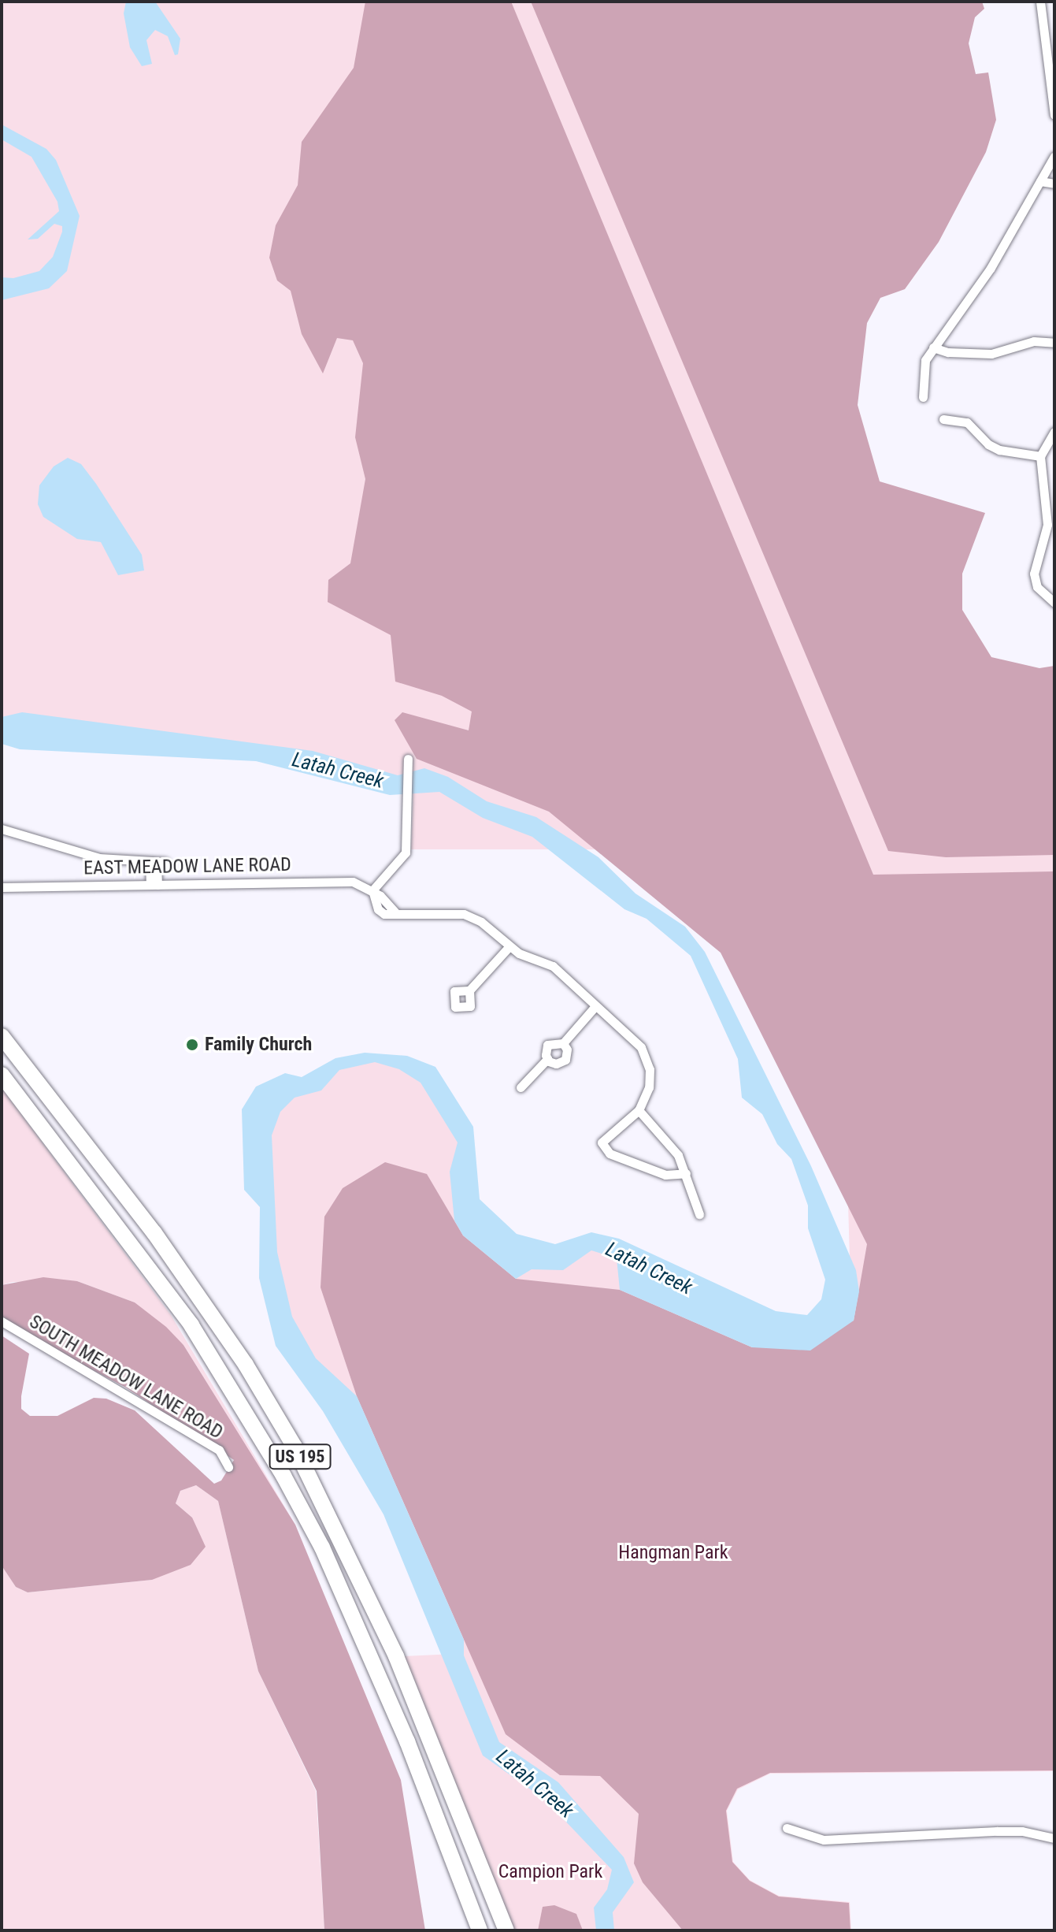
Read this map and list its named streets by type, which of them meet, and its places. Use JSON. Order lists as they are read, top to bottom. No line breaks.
{"streets":{"highway":["US 195"],"street":["EAST MEADOW LANE ROAD","SOUTH MEADOW LANE ROAD"]},"water":["Latah Creek"],"parks":["Hangman Park","Campion Park"],"places":["Family Church"]}
